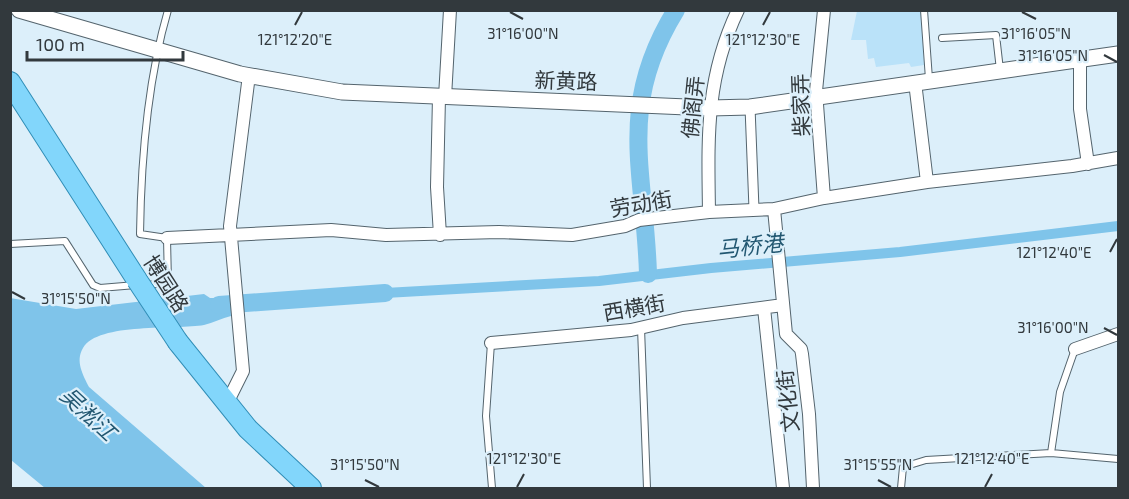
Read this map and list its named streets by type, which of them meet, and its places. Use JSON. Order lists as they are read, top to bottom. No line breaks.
{"streets":{"main road":["博园路"],"street":["新黄路","柴家弄","佛阁弄","劳动街","西横街","文化街"]},"crossings":[["新黄路","柴家弄"],["新黄路","佛阁弄"],["柴家弄","劳动街"],["佛阁弄","劳动街"],["劳动街","文化街"],["西横街","文化街"]],"water":["马桥港","吴淞江"],"scale_bar":"100 m","coordinates":["31°16'00\"N","31°16'05\"N","121°12'20\"E","121°12'30\"E","121°12'40\"E","31°15'50\"N","31°15'55\"N"]}
